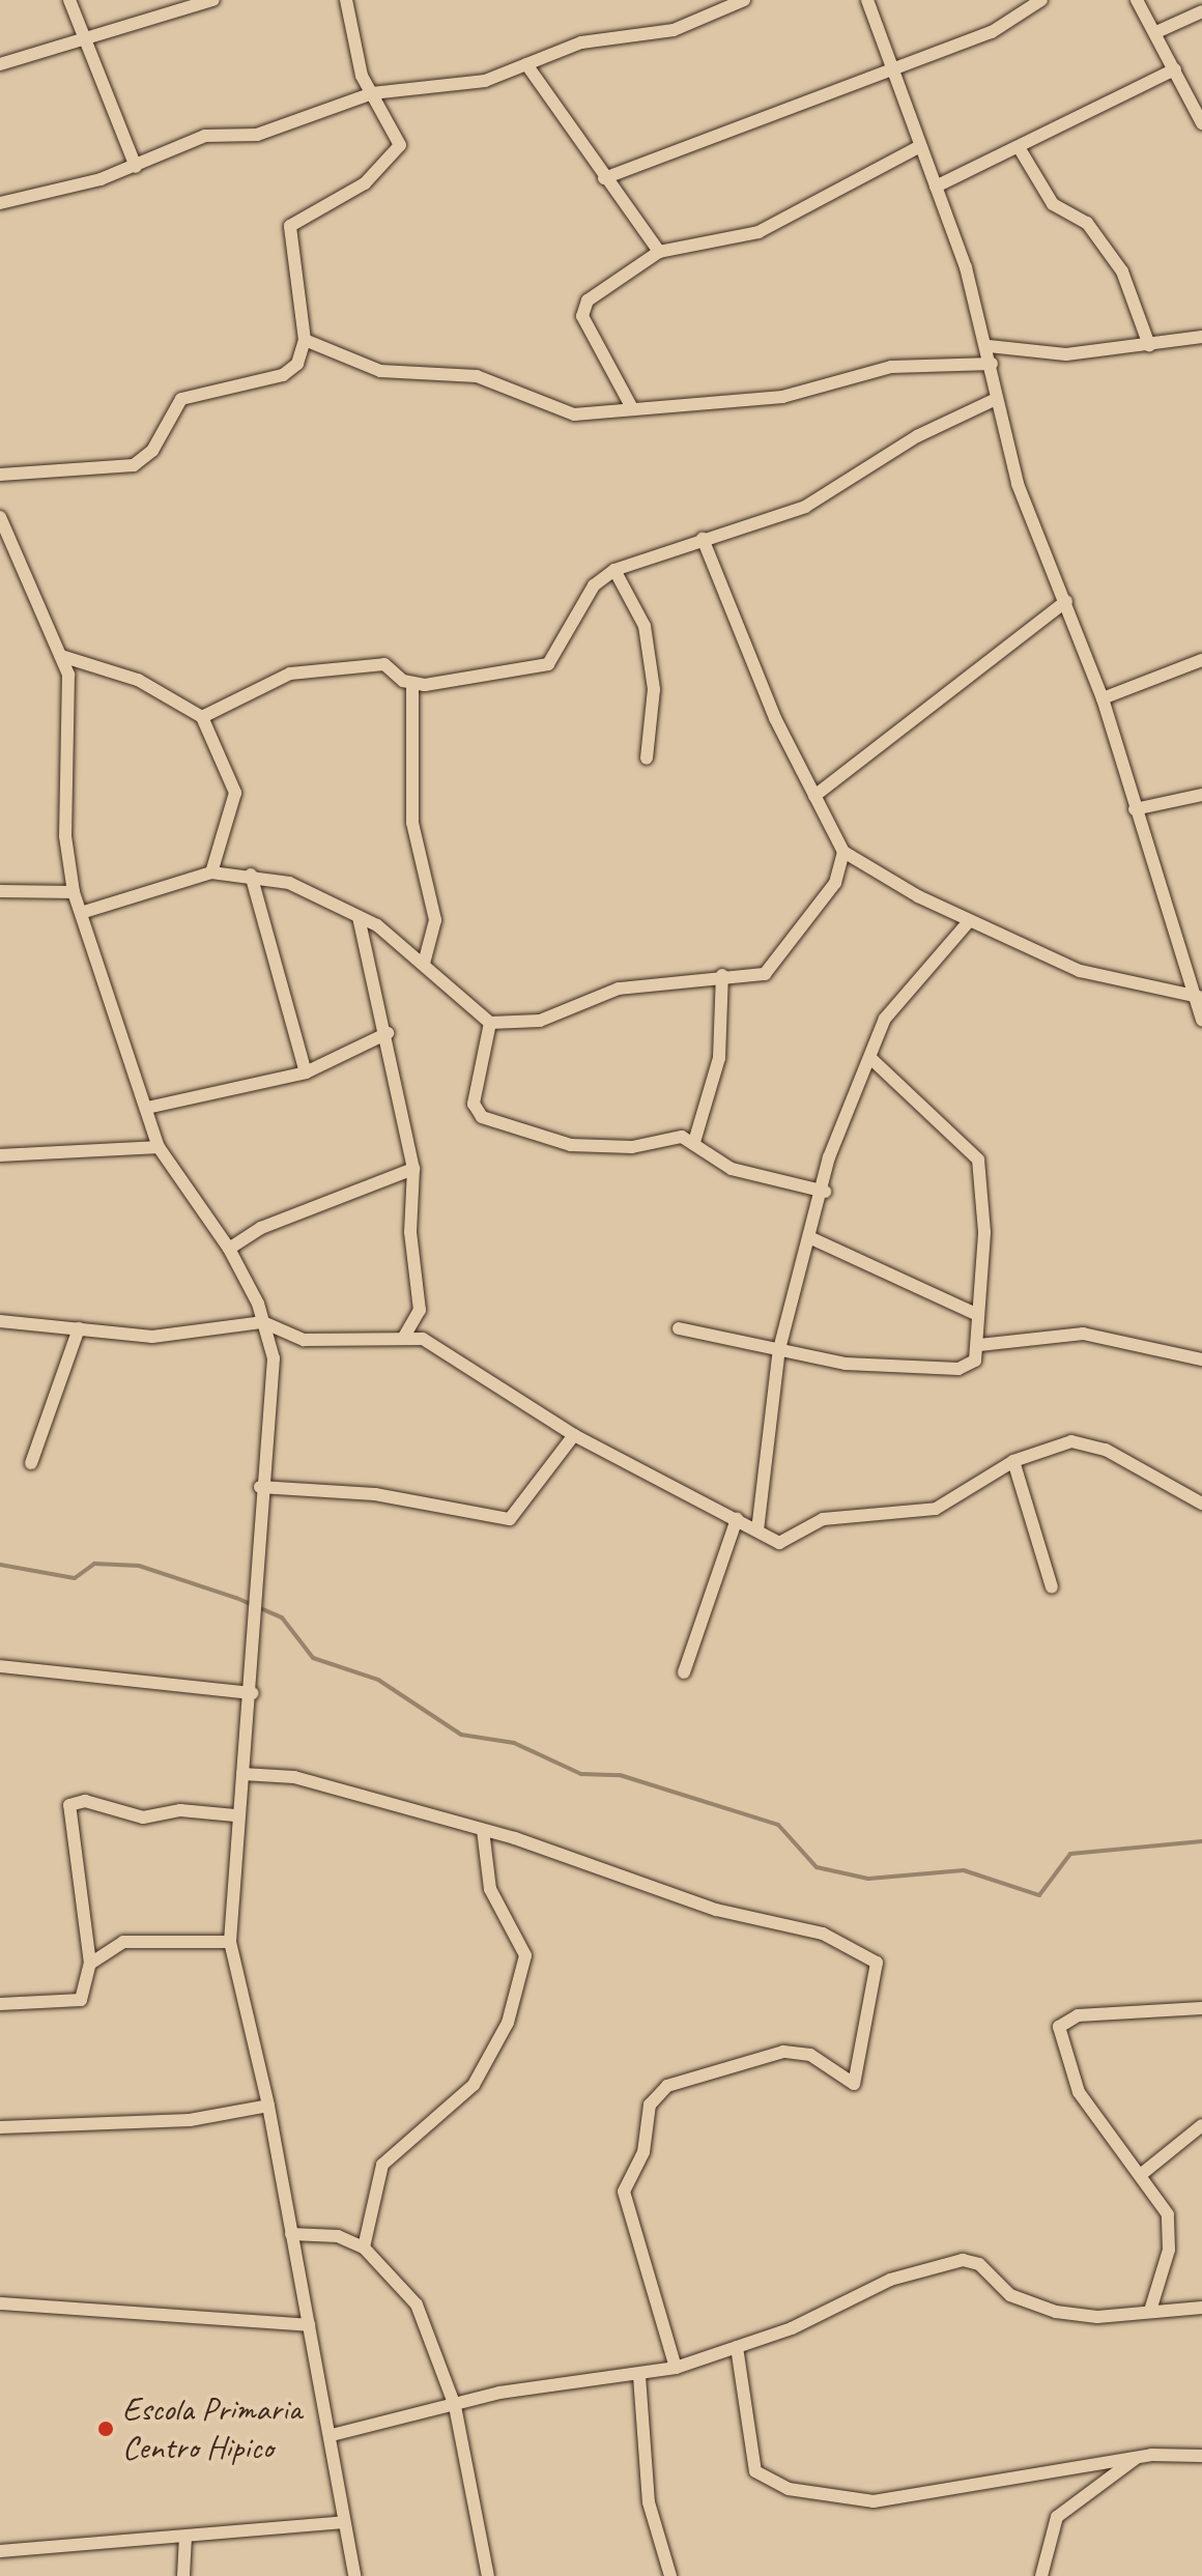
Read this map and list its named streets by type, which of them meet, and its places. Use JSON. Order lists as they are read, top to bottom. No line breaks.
{"places":["Escola Primaria Centro Hipico"]}
